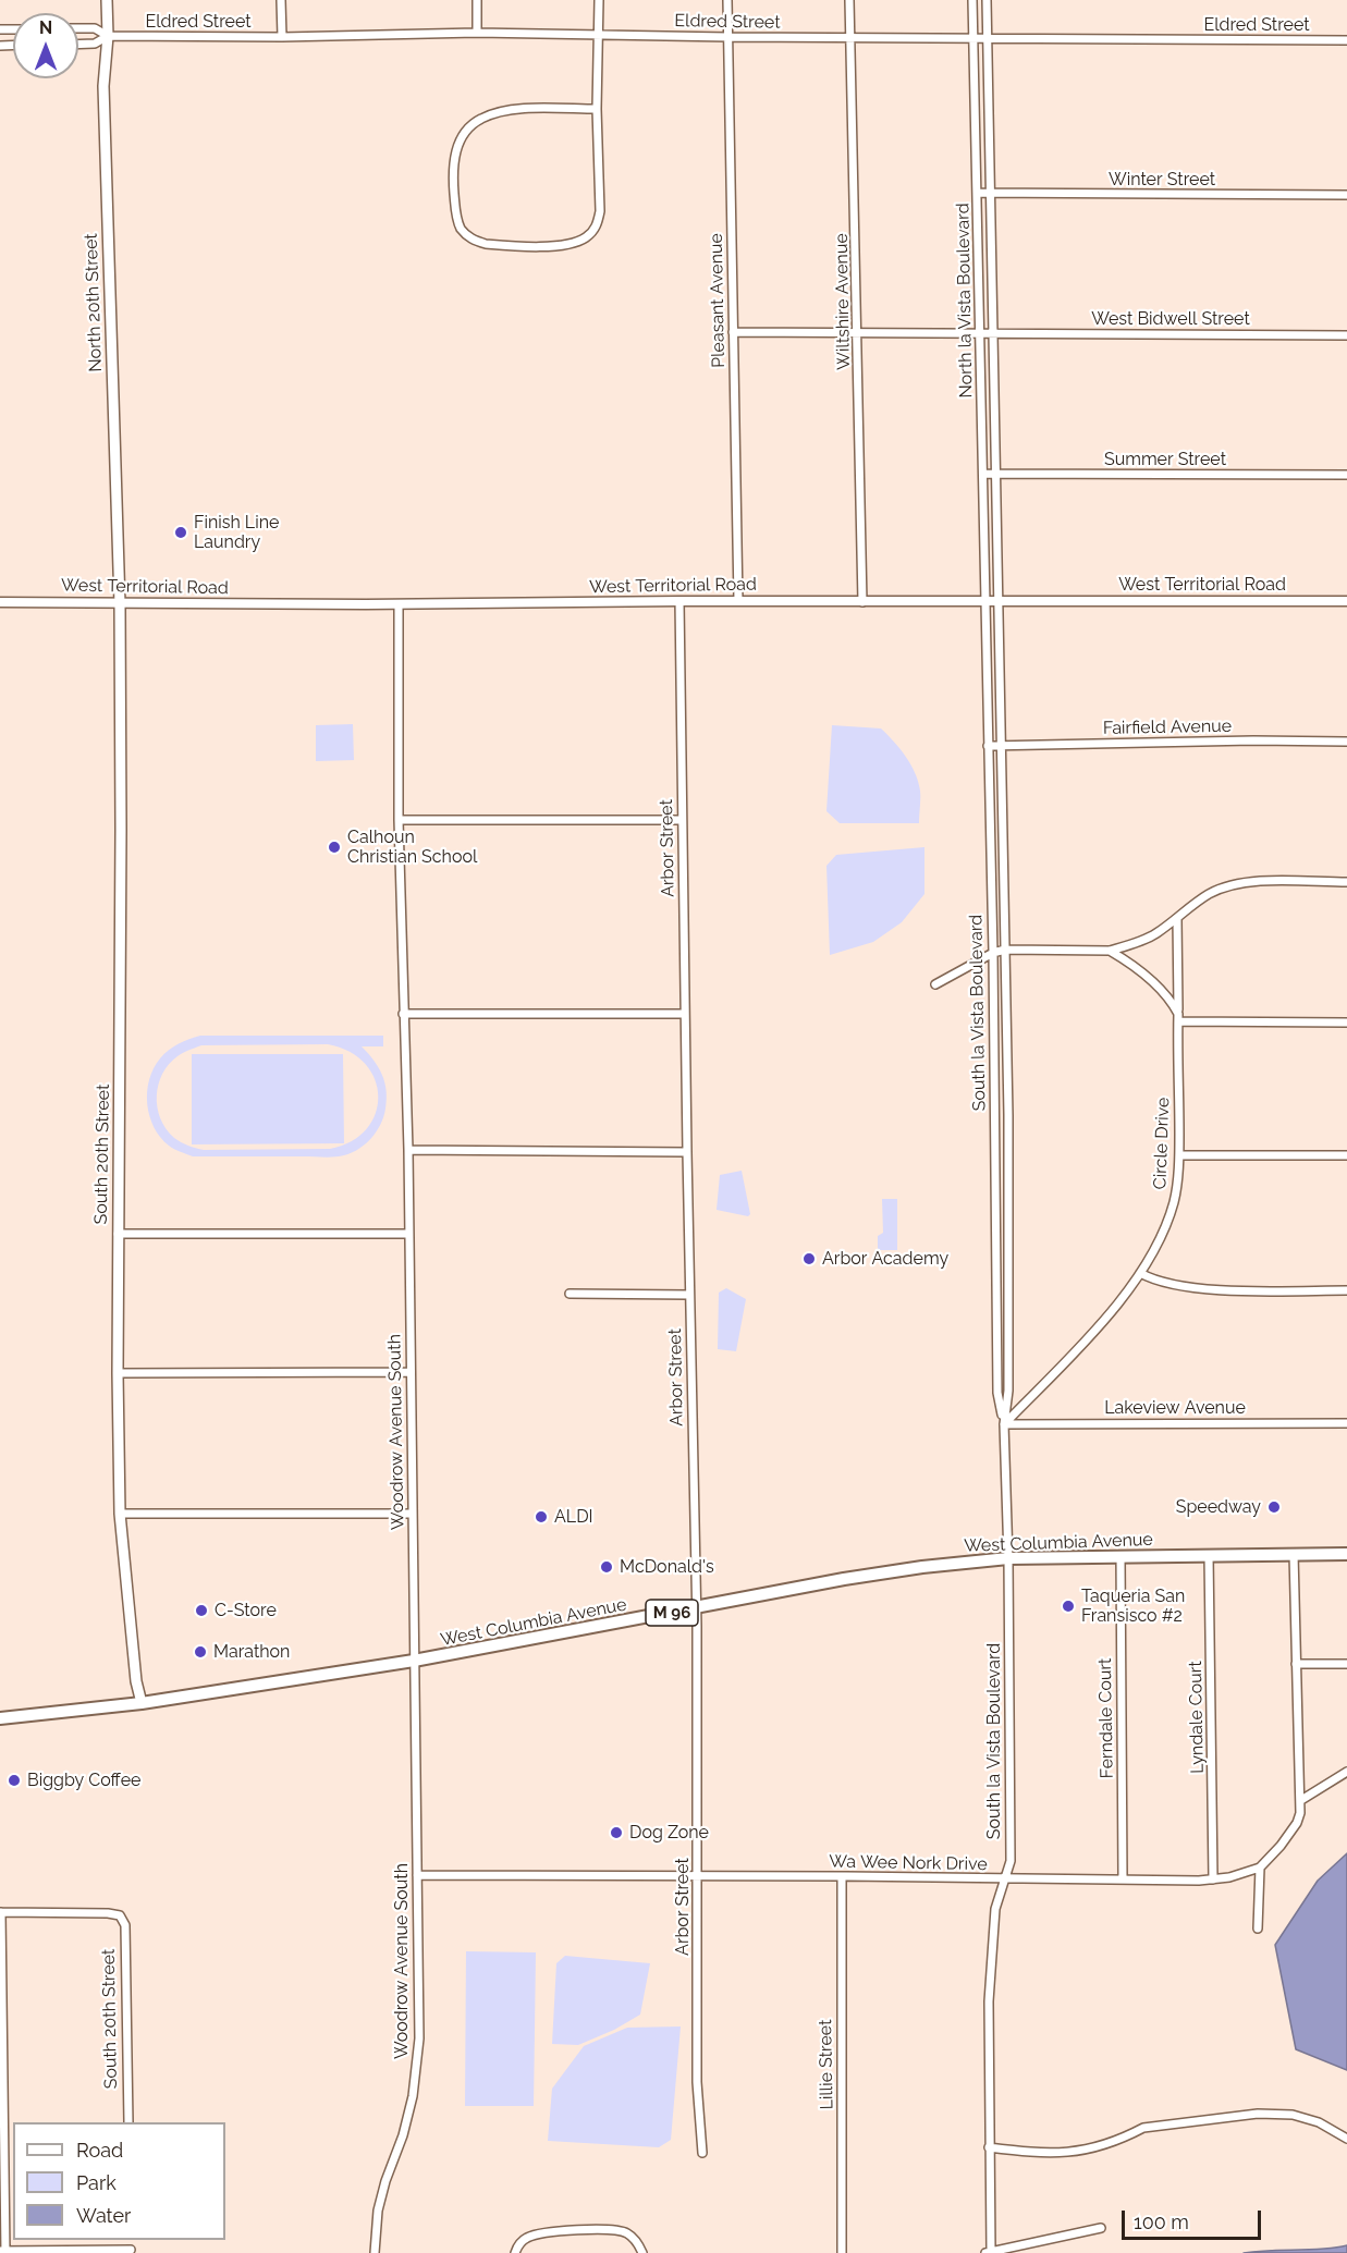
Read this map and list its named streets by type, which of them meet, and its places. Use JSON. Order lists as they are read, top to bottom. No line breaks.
{"streets":{"main road":["North 20th Street","South 20th Street","West Columbia Avenue","M 96"],"street":["Eldred Street","Winter Street","Pleasant Avenue","North la Vista Boulevard","Wiltshire Avenue","West Bidwell Street","Summer Street","West Territorial Road","Fairfield Avenue","Arbor Street","South la Vista Boulevard","Circle Drive","Lakeview Avenue","Woodrow Avenue South","Lyndale Court","Ferndale Court","Wa Wee Nork Drive","Lillie Street"]},"crossings":[["Eldred Street","Pleasant Avenue"],["Eldred Street","North la Vista Boulevard"],["Eldred Street","Wiltshire Avenue"],["Eldred Street","North 20th Street"],["Winter Street","North la Vista Boulevard"],["Pleasant Avenue","West Territorial Road"],["North la Vista Boulevard","West Bidwell Street"],["North la Vista Boulevard","Summer Street"],["North la Vista Boulevard","West Territorial Road"],["North la Vista Boulevard","South la Vista Boulevard"],["Wiltshire Avenue","West Territorial Road"],["North 20th Street","West Territorial Road"],["North 20th Street","South 20th Street"],["West Territorial Road","Arbor Street"],["West Territorial Road","South la Vista Boulevard"],["West Territorial Road","South 20th Street"],["West Territorial Road","Woodrow Avenue South"],["Fairfield Avenue","South la Vista Boulevard"],["Arbor Street","West Columbia Avenue"],["Arbor Street","Wa Wee Nork Drive"],["South la Vista Boulevard","Circle Drive"],["South la Vista Boulevard","Lakeview Avenue"],["South la Vista Boulevard","West Columbia Avenue"],["South la Vista Boulevard","Wa Wee Nork Drive"],["Circle Drive","Lakeview Avenue"],["South 20th Street","West Columbia Avenue"],["Woodrow Avenue South","West Columbia Avenue"],["Woodrow Avenue South","Wa Wee Nork Drive"],["West Columbia Avenue","Lyndale Court"],["West Columbia Avenue","Ferndale Court"],["Lyndale Court","Wa Wee Nork Drive"],["Ferndale Court","Wa Wee Nork Drive"],["Wa Wee Nork Drive","Lillie Street"]],"places":["Finish Line Laundry","Calhoun Christian School","Arbor Academy","Speedway","ALDI","McDonald's","Taqueria San Fransisco #2","C-Store","Marathon","Biggby Coffee","Dog Zone"],"legend":["Road","Park","Water"],"scale_bar":"100 m","north":"top"}
